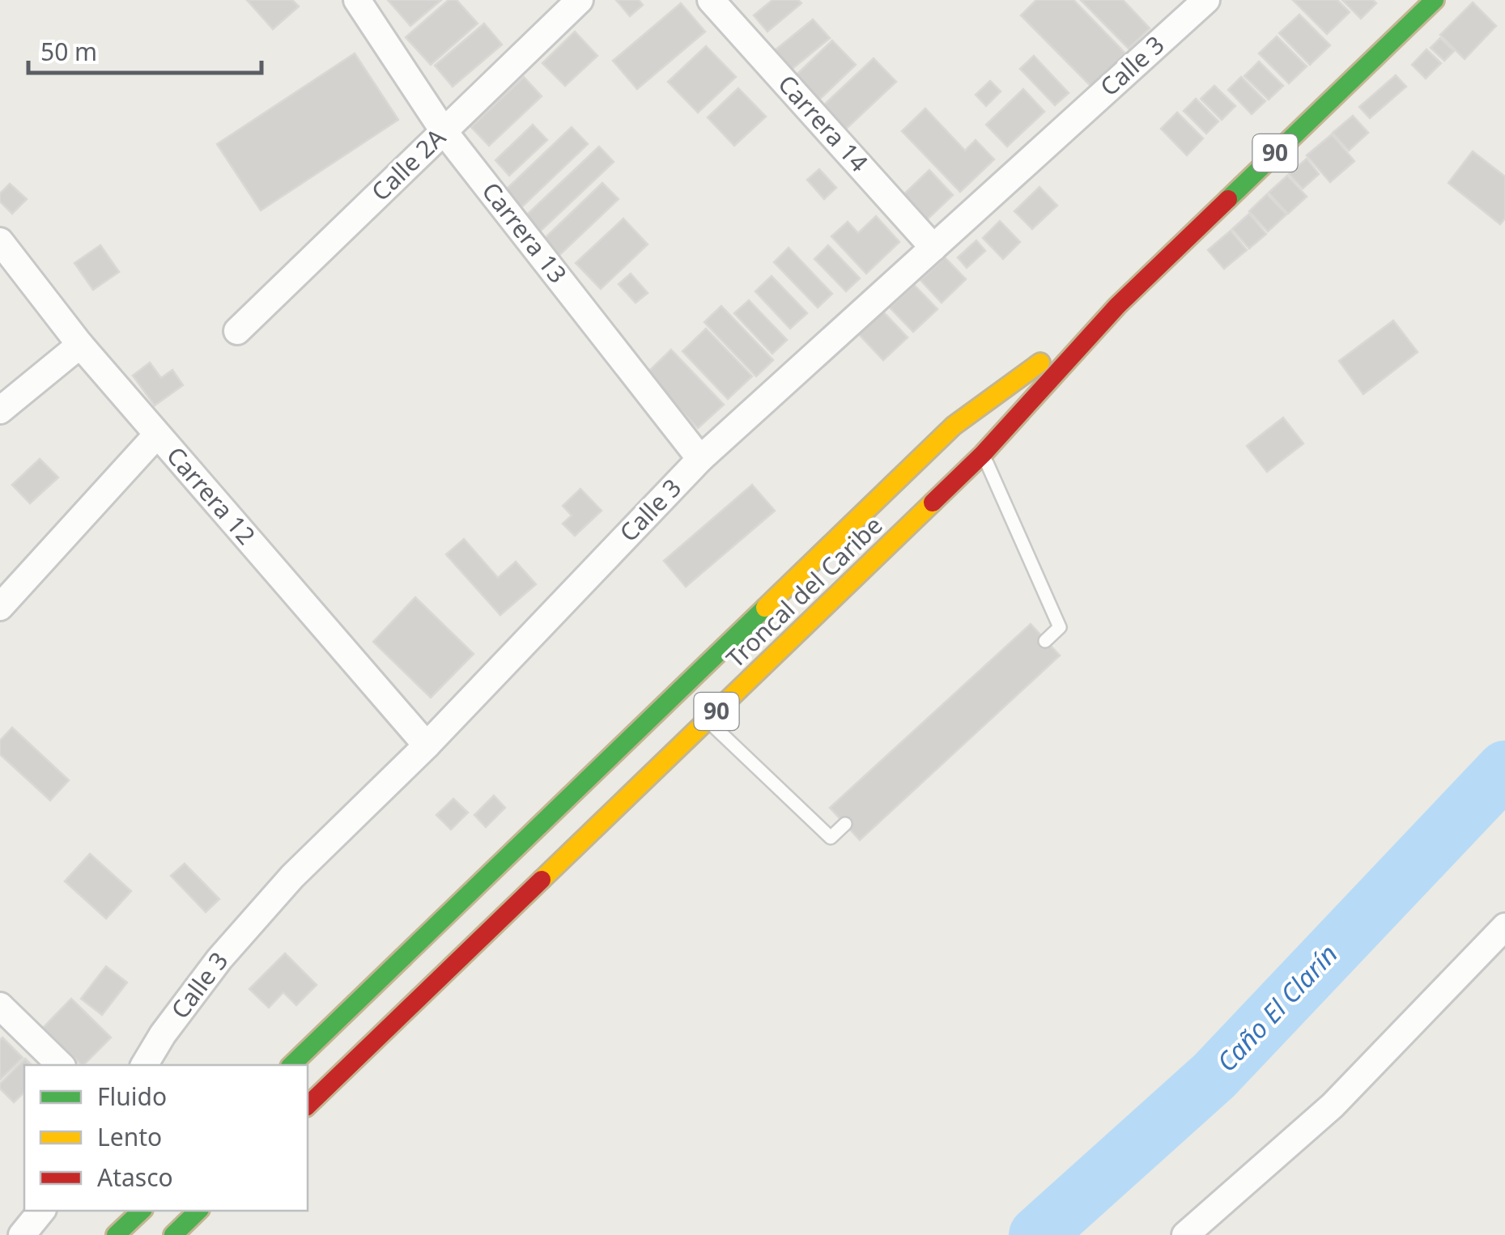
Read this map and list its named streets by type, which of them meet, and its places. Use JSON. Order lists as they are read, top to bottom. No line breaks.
{"streets":{"highway":["90","Troncal del Caribe"],"street":["Calle 3","Carrera 14","Calle 2A","Carrera 13","Carrera 12"]},"crossings":[["Calle 3","Carrera 14"],["Calle 3","Carrera 13"],["Calle 3","Carrera 12"],["Calle 2A","Carrera 13"]],"water":["Caño El Clarín"],"legend":["Fluido","Lento","Atasco"],"scale_bar":"50 m"}
